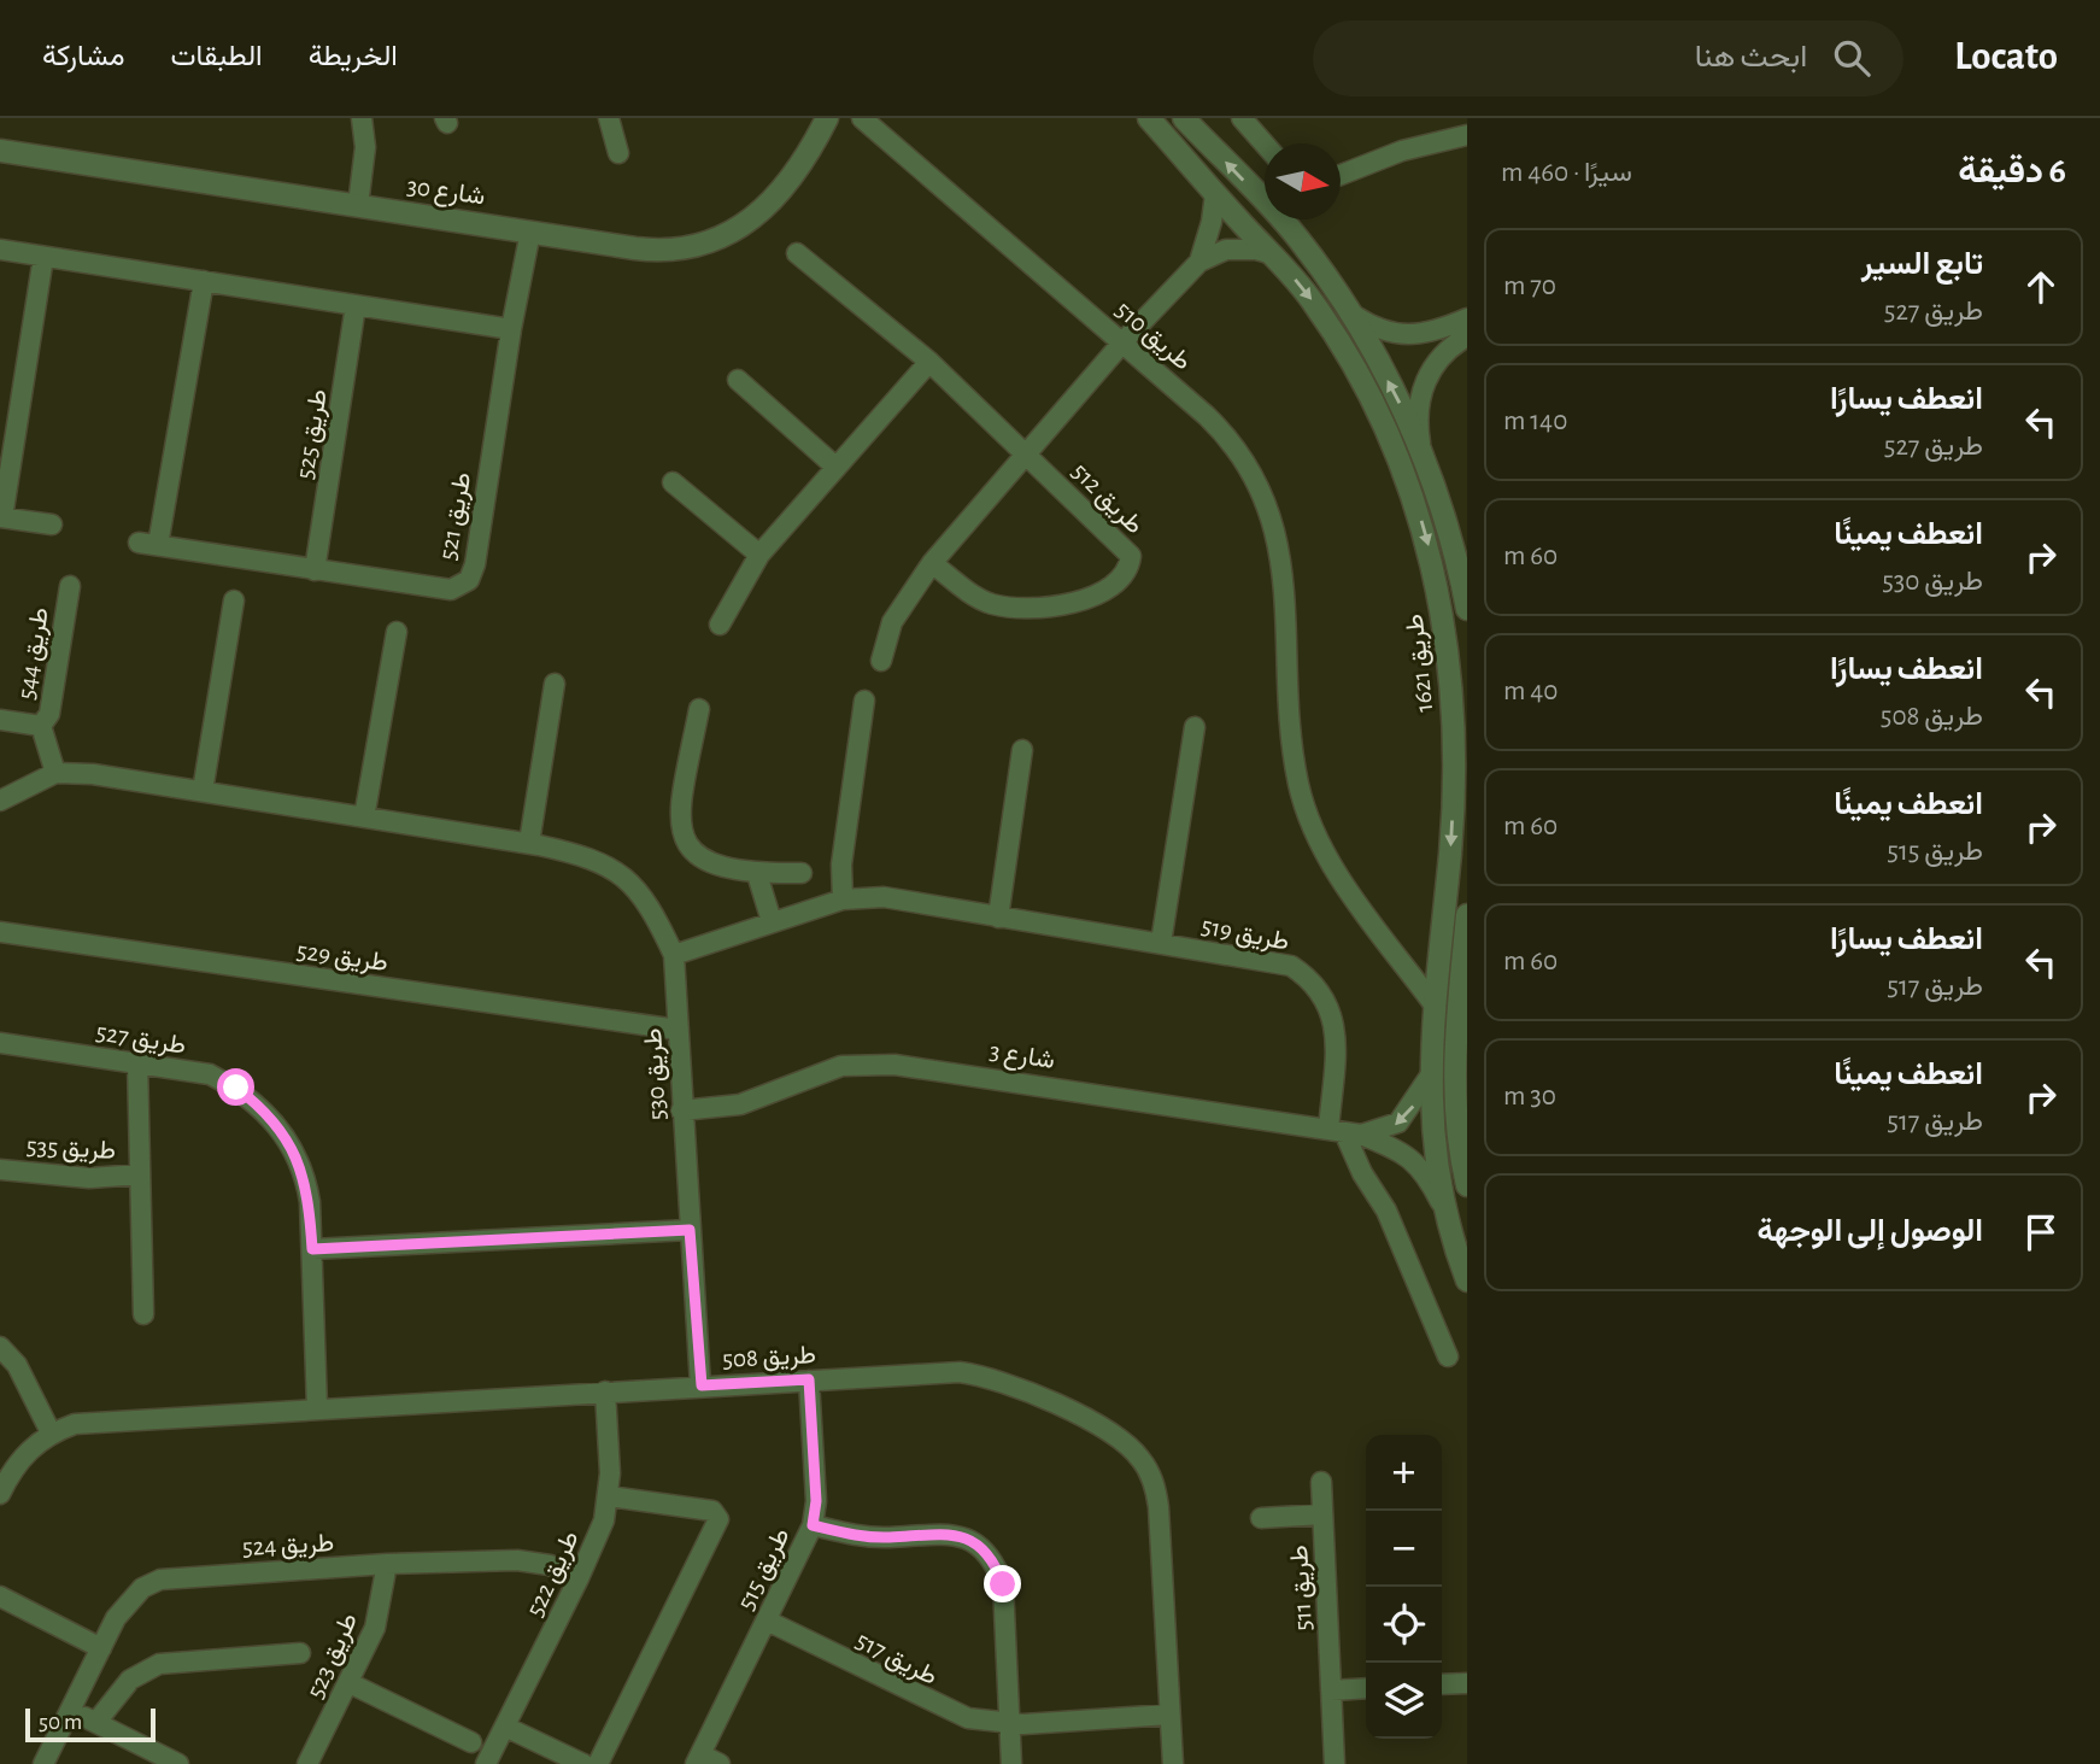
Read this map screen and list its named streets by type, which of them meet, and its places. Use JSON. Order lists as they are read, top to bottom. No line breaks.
{"streets":{"street":["شارع 30","طريق 510","طريق 525","طريق 512","طريق 521","طريق 544","طريق 1621","طريق 519","طريق 529","طريق 527","شارع 3","طريق 530","طريق 535","طريق 508","طريق 524","طريق 515","طريق 522","طريق 511","طريق 523","طريق 517"]},"crossings":[["شارع 30","طريق 521"],["طريق 510","طريق 1621"],["طريق 525","طريق 521"],["طريق 544","طريق 530"],["طريق 1621","شارع 3"],["طريق 519","شارع 3"],["طريق 519","طريق 530"],["طريق 529","طريق 530"],["طريق 527","طريق 535"],["طريق 527","طريق 508"],["شارع 3","طريق 530"],["طريق 530","طريق 508"],["طريق 508","طريق 515"],["طريق 508","طريق 522"],["طريق 508","طريق 517"],["طريق 524","طريق 522"],["طريق 524","طريق 523"],["طريق 515","طريق 517"]],"scale_bar":"50 m","north":"right","page":{"header":"Locato","search":"ابحث هنا","nav":["الخريطة","الطبقات","مشاركة"],"heading":["6 دقيقة","سيرًا · 460 m"],"list":[["تابع السير","طريق 527","70 m"],["انعطف يسارًا","طريق 527","140 m"],["انعطف يمينًا","طريق 530","60 m"],["انعطف يسارًا","طريق 508","40 m"],["انعطف يمينًا","طريق 515","60 m"],["انعطف يسارًا","طريق 517","60 m"],["انعطف يمينًا","طريق 517","30 m"],"الوصول إلى الوجهة"],"map_buttons":["+","−"],"scale":"50 m"}}
